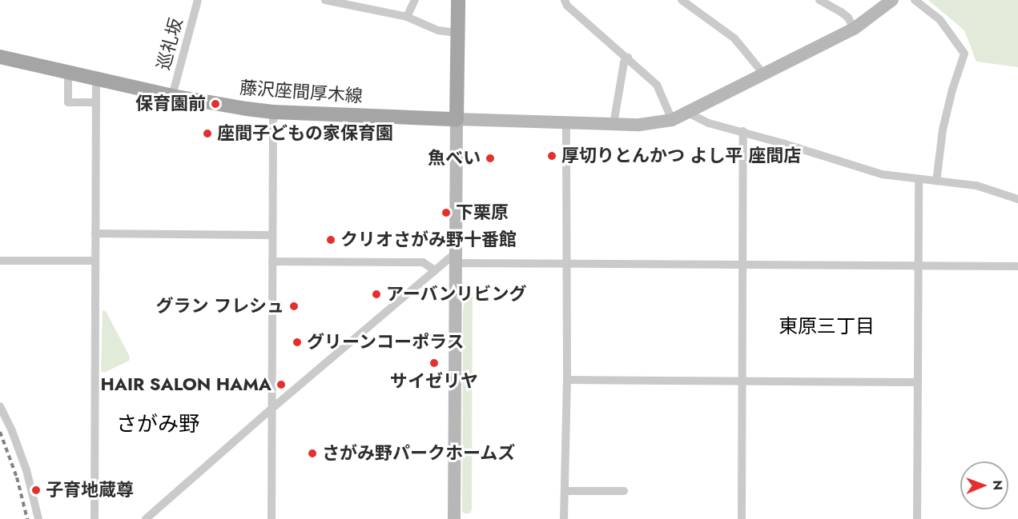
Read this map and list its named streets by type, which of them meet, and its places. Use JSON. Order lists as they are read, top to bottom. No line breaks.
{"streets":{"main road":["藤沢座間厚木線"],"street":["巡礼坂"]},"crossings":[["巡礼坂","藤沢座間厚木線"]],"districts":["東原三丁目","さがみ野"],"places":["保育園前","座間子どもの家保育園","厚切りとんかつ よし平 座間店","魚べい","下栗原","クリオさがみ野十番館","アーバンリビング","グラン フレシュ","グリーンコーポラス","サイゼリヤ","HAIR SALON HAMA","さがみ野パークホームズ","子育地蔵尊"],"north":"right"}
